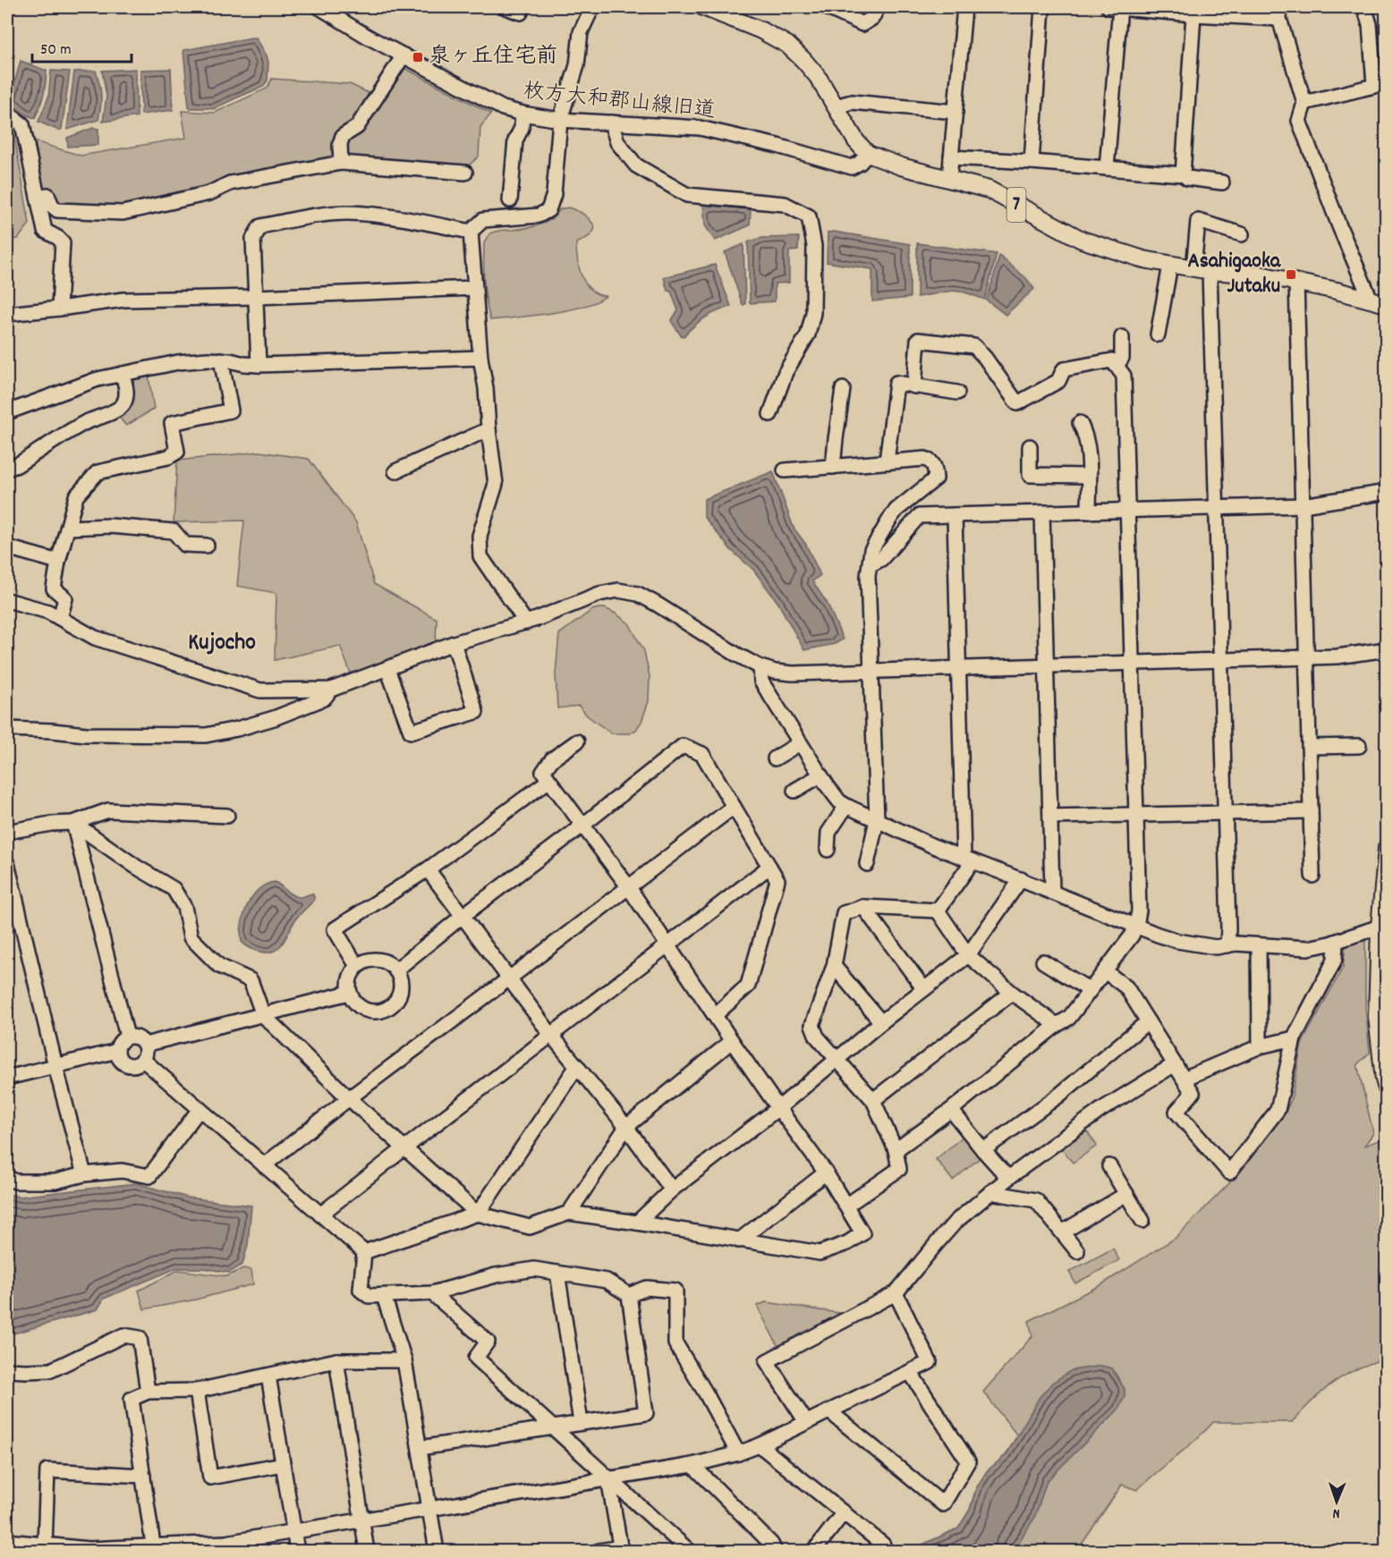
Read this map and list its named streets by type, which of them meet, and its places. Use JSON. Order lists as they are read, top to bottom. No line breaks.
{"streets":{"main road":["7"],"street":["枚方大和郡山線旧道"]},"crossings":[["枚方大和郡山線旧道","7"]],"districts":["Kujocho"],"places":{"transit":["泉ヶ丘住宅前","Asahigaoka Jutaku"]},"scale_bar":"50 m","north":"bottom"}
